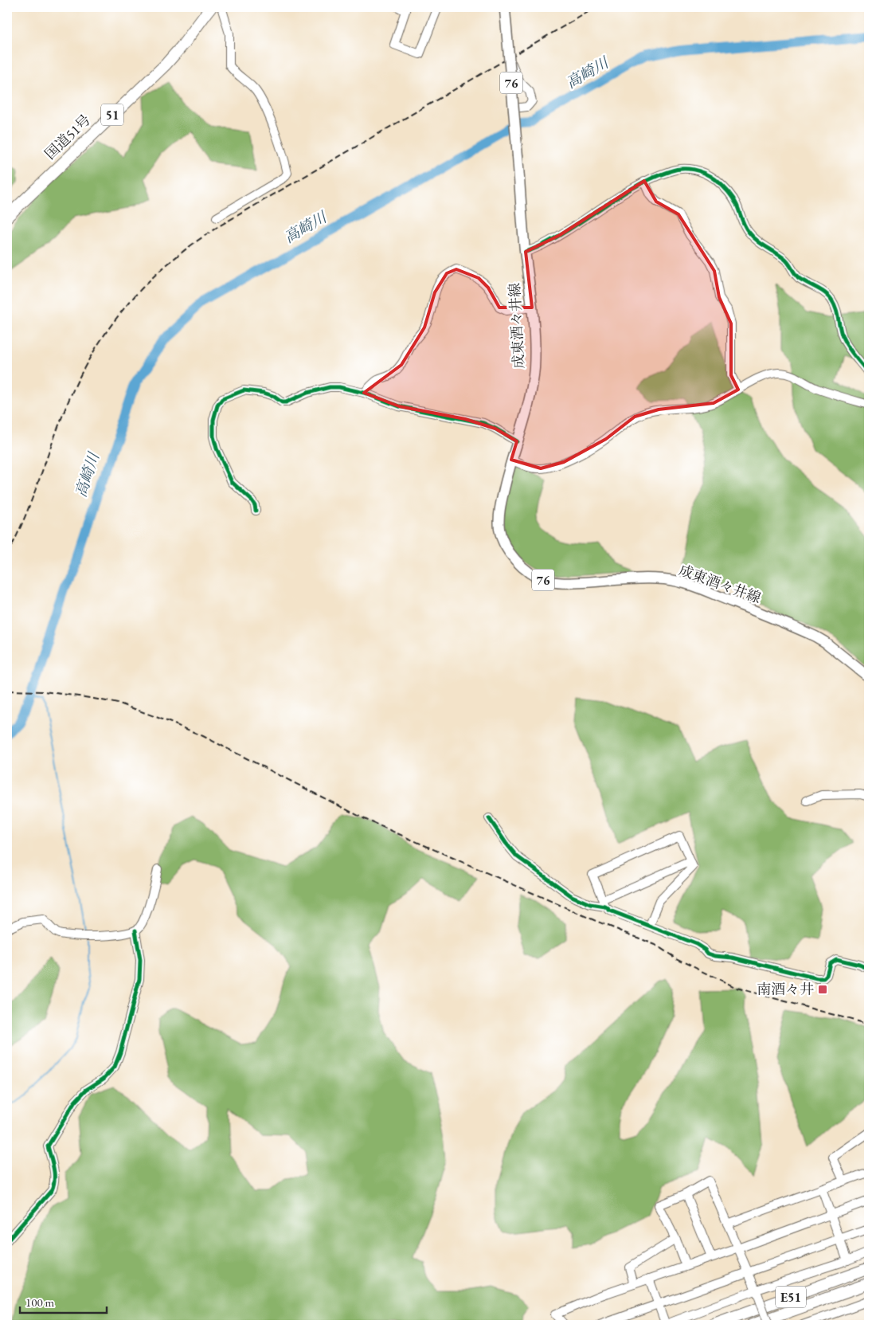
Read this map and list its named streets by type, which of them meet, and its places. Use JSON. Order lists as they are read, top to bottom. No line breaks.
{"streets":{"highway":["51","国道51号","E51"],"main road":["76","成東酒々井線"]},"water":["高崎川"],"places":{"transit":["南酒々井"]},"scale_bar":"100 m"}
